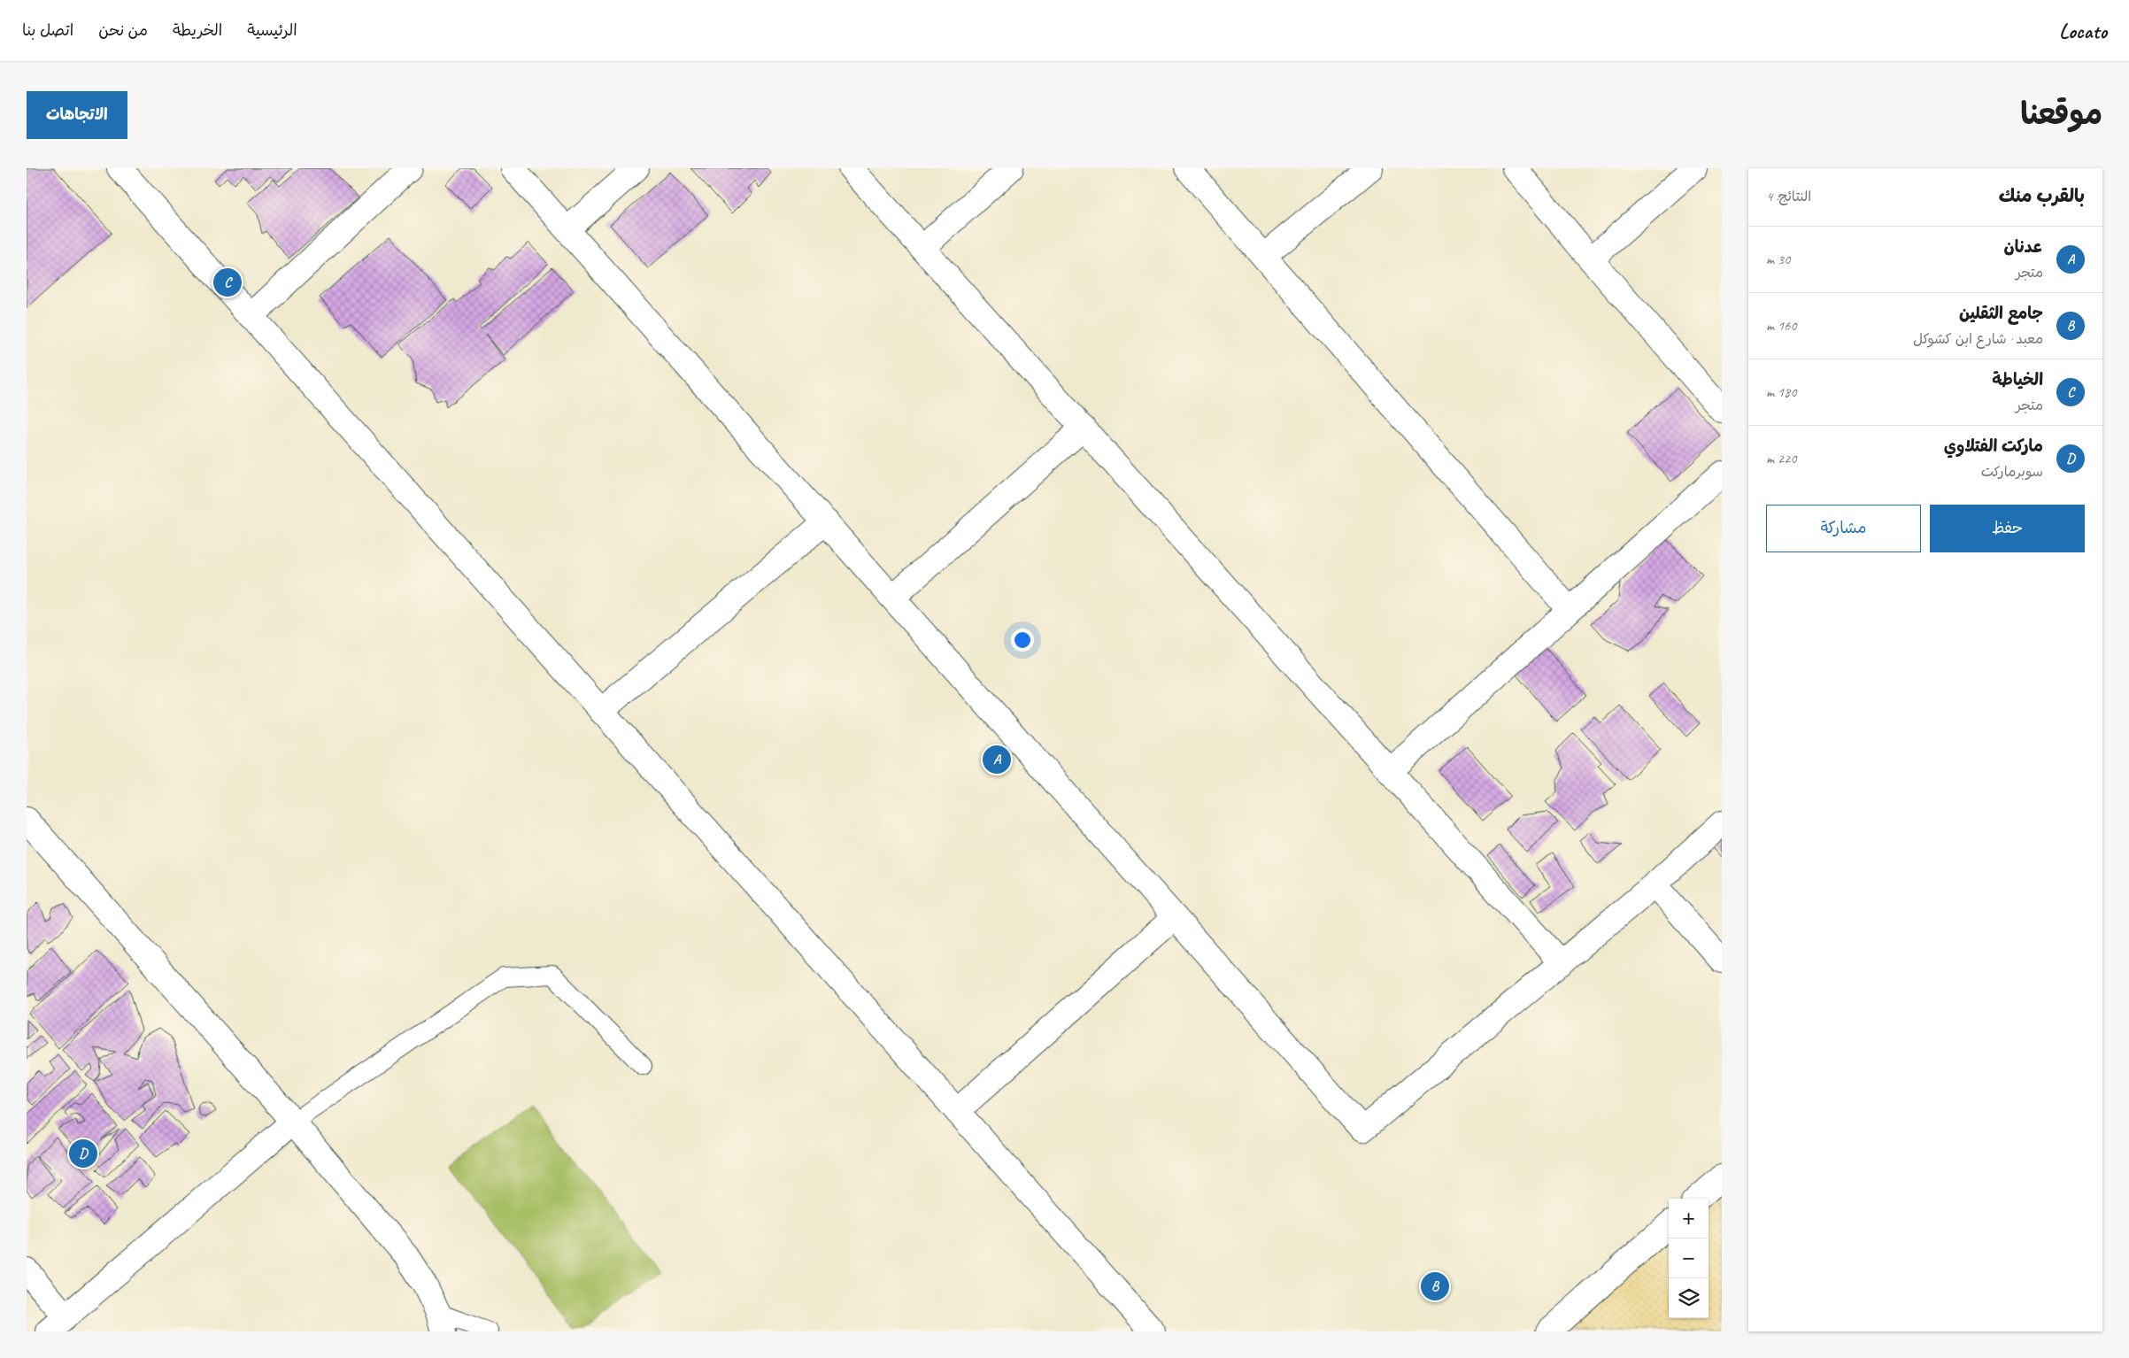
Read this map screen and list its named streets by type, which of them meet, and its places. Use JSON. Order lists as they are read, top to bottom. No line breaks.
{"page":{"header":"Locato","nav":["الرئيسية","الخريطة","من نحن","اتصل بنا"],"title":"موقعنا","buttons":["الاتجاهات",["حفظ","مشاركة"]],"heading":["بالقرب منك","النتائج: 4"],"list":[{"mark":"A","name":"عدنان","note":"متجر","value":"30 m"},{"mark":"B","name":"جامع الثقلين","note":"معبد · شارع ابن كشوكل","value":"160 m"},{"mark":"C","name":"الخياطة","note":"متجر","value":"180 m"},{"mark":"D","name":"ماركت الفتلاوي","note":"سوبرماركت","value":"220 m"}],"pins":["C","A","D","B"],"map_buttons":["+","−"]}}
